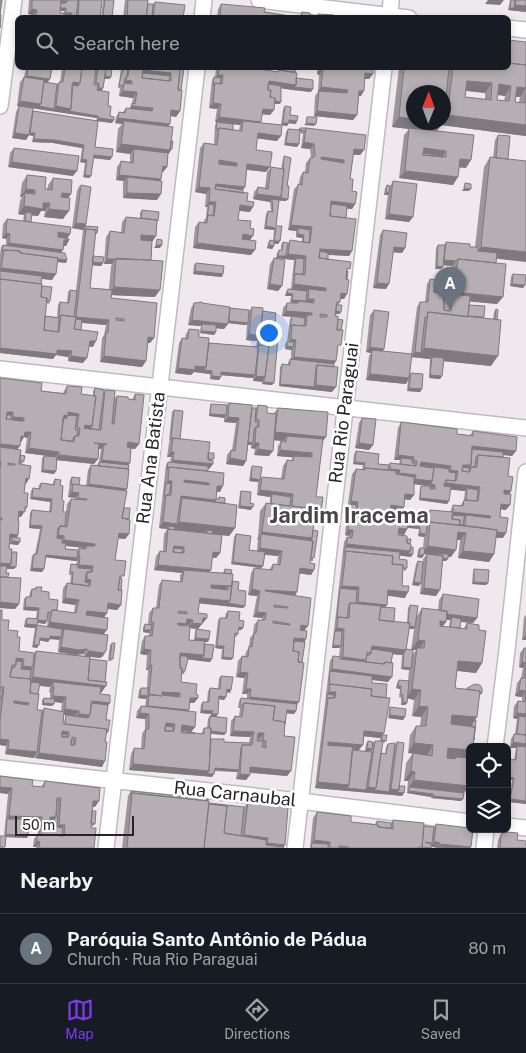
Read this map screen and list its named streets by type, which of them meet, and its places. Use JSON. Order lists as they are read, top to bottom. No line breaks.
{"streets":{"street":["Rua Rio Paraguai","Rua Ana Batista","Rua Carnaubal"]},"crossings":[["Rua Rio Paraguai","Rua Carnaubal"],["Rua Ana Batista","Rua Carnaubal"]],"districts":["Jardim Iracema"],"scale_bar":"50 m","north":"top","page":{"search":"Search here","pins":"A","scale":"50 m","heading":"Nearby","list":[{"mark":"A","name":"Paróquia Santo Antônio de Pádua","note":"Church · Rua Rio Paraguai","value":"80 m"}],"nav":["Map","Directions","Saved"]}}
